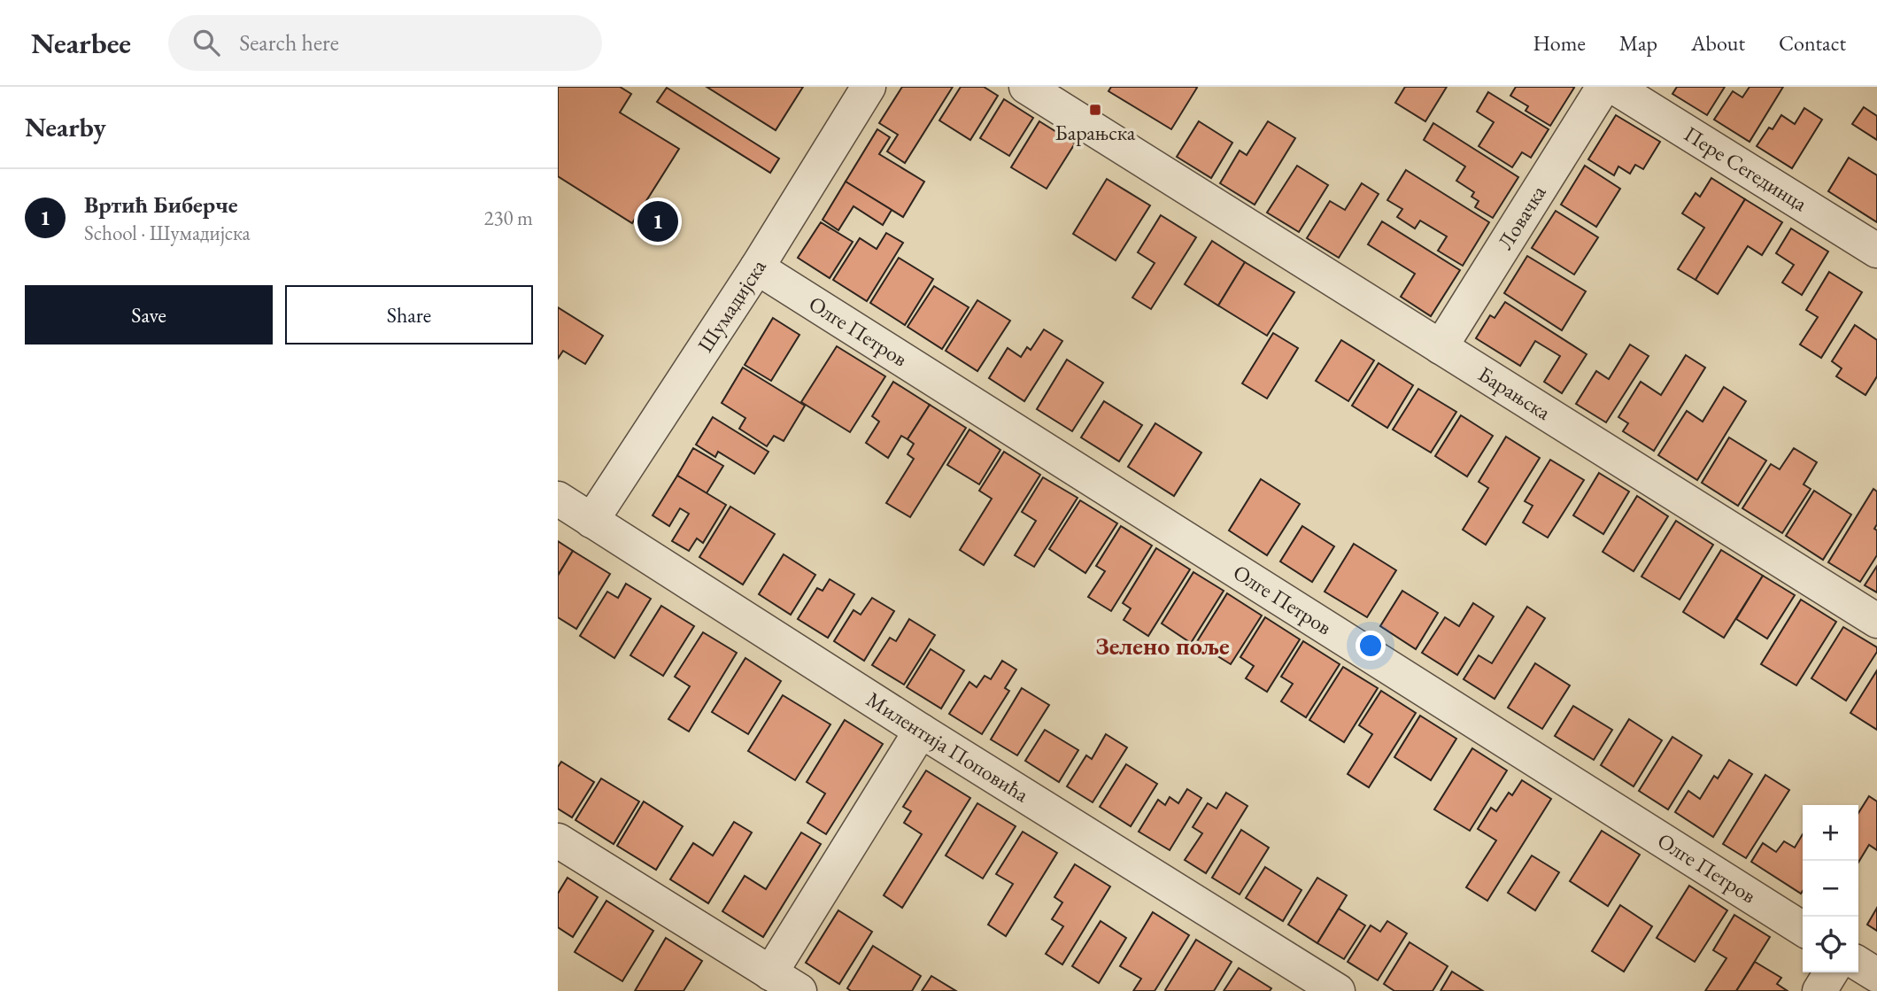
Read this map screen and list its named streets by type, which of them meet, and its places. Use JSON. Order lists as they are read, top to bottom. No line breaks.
{"streets":{"street":["Пере Сегединца","Ловачка","Шумадијска","Олге Петров","Барањска","Милентија Поповића"]},"crossings":[["Ловачка","Барањска"],["Шумадијска","Олге Петров"],["Шумадијска","Милентија Поповића"]],"districts":["Зелено поље"],"places":{"transit":["Барањска"]},"page":{"header":"Nearbee","search":"Search here","nav":["Home","Map","About","Contact"],"heading":"Nearby","list":[{"mark":"1","name":"Вртић Биберче","note":"School · Шумадијска","value":"230 m"}],"pins":"1","buttons":["Save","Share"],"map_buttons":["+","−"]}}
